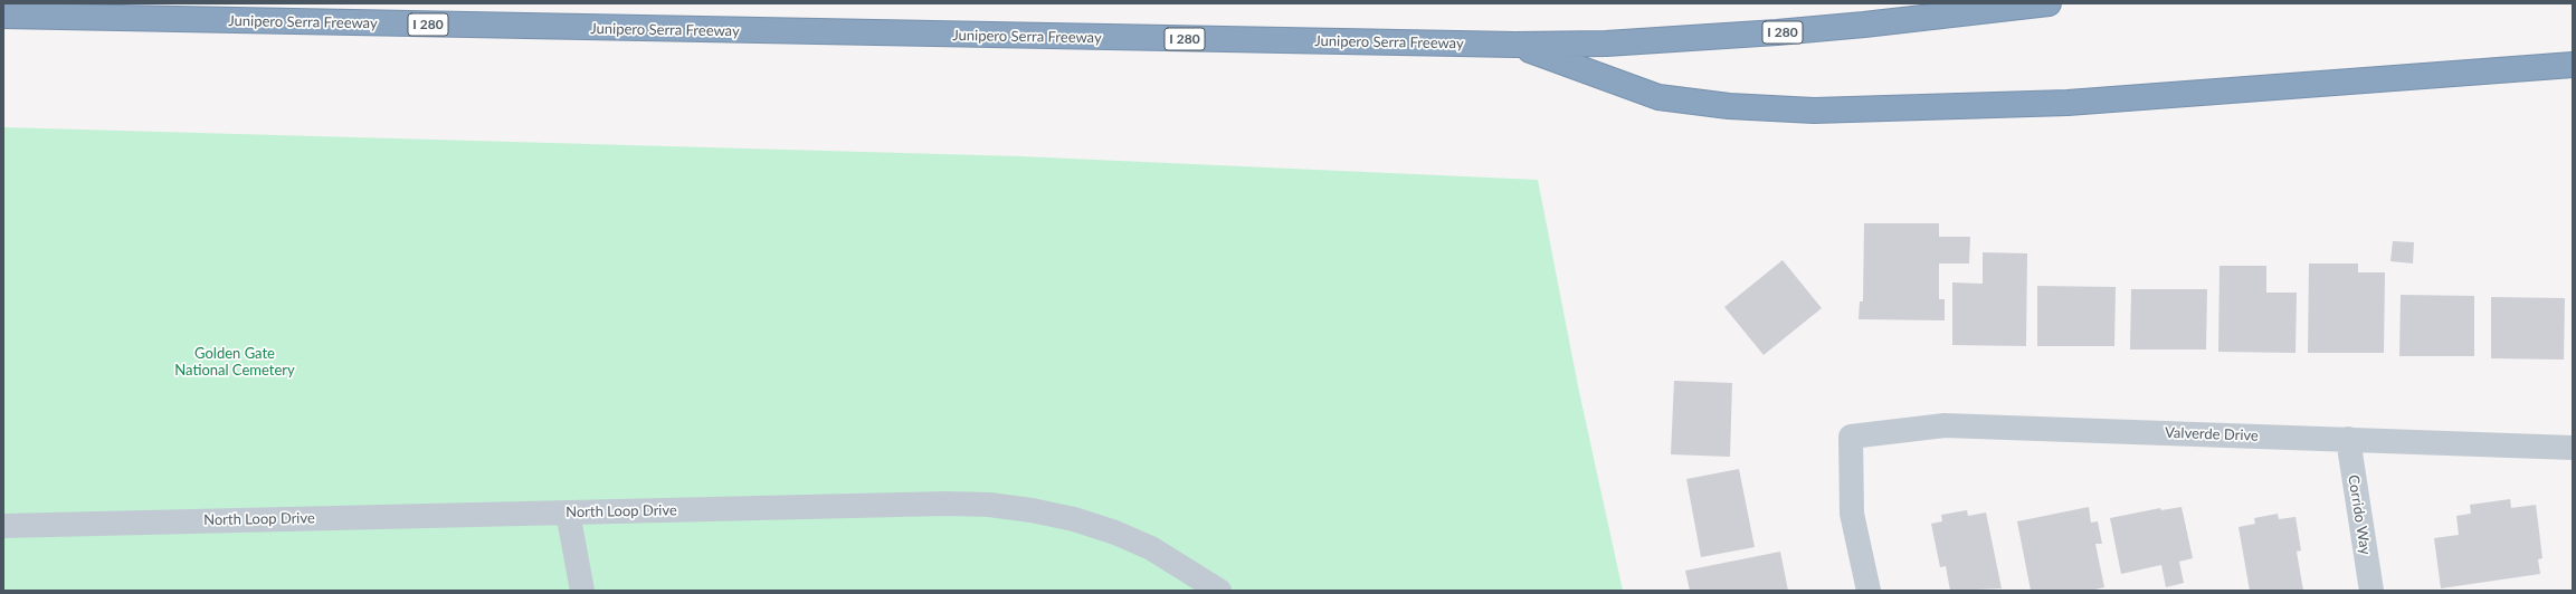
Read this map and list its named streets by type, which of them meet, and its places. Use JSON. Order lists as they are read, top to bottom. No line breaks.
{"streets":{"highway":["Junipero Serra Freeway","I 280"],"street":["Valverde Drive","North Loop Drive","Corrido Way"]},"crossings":[["Valverde Drive","Corrido Way"]],"parks":["Golden Gate National Cemetery"]}
